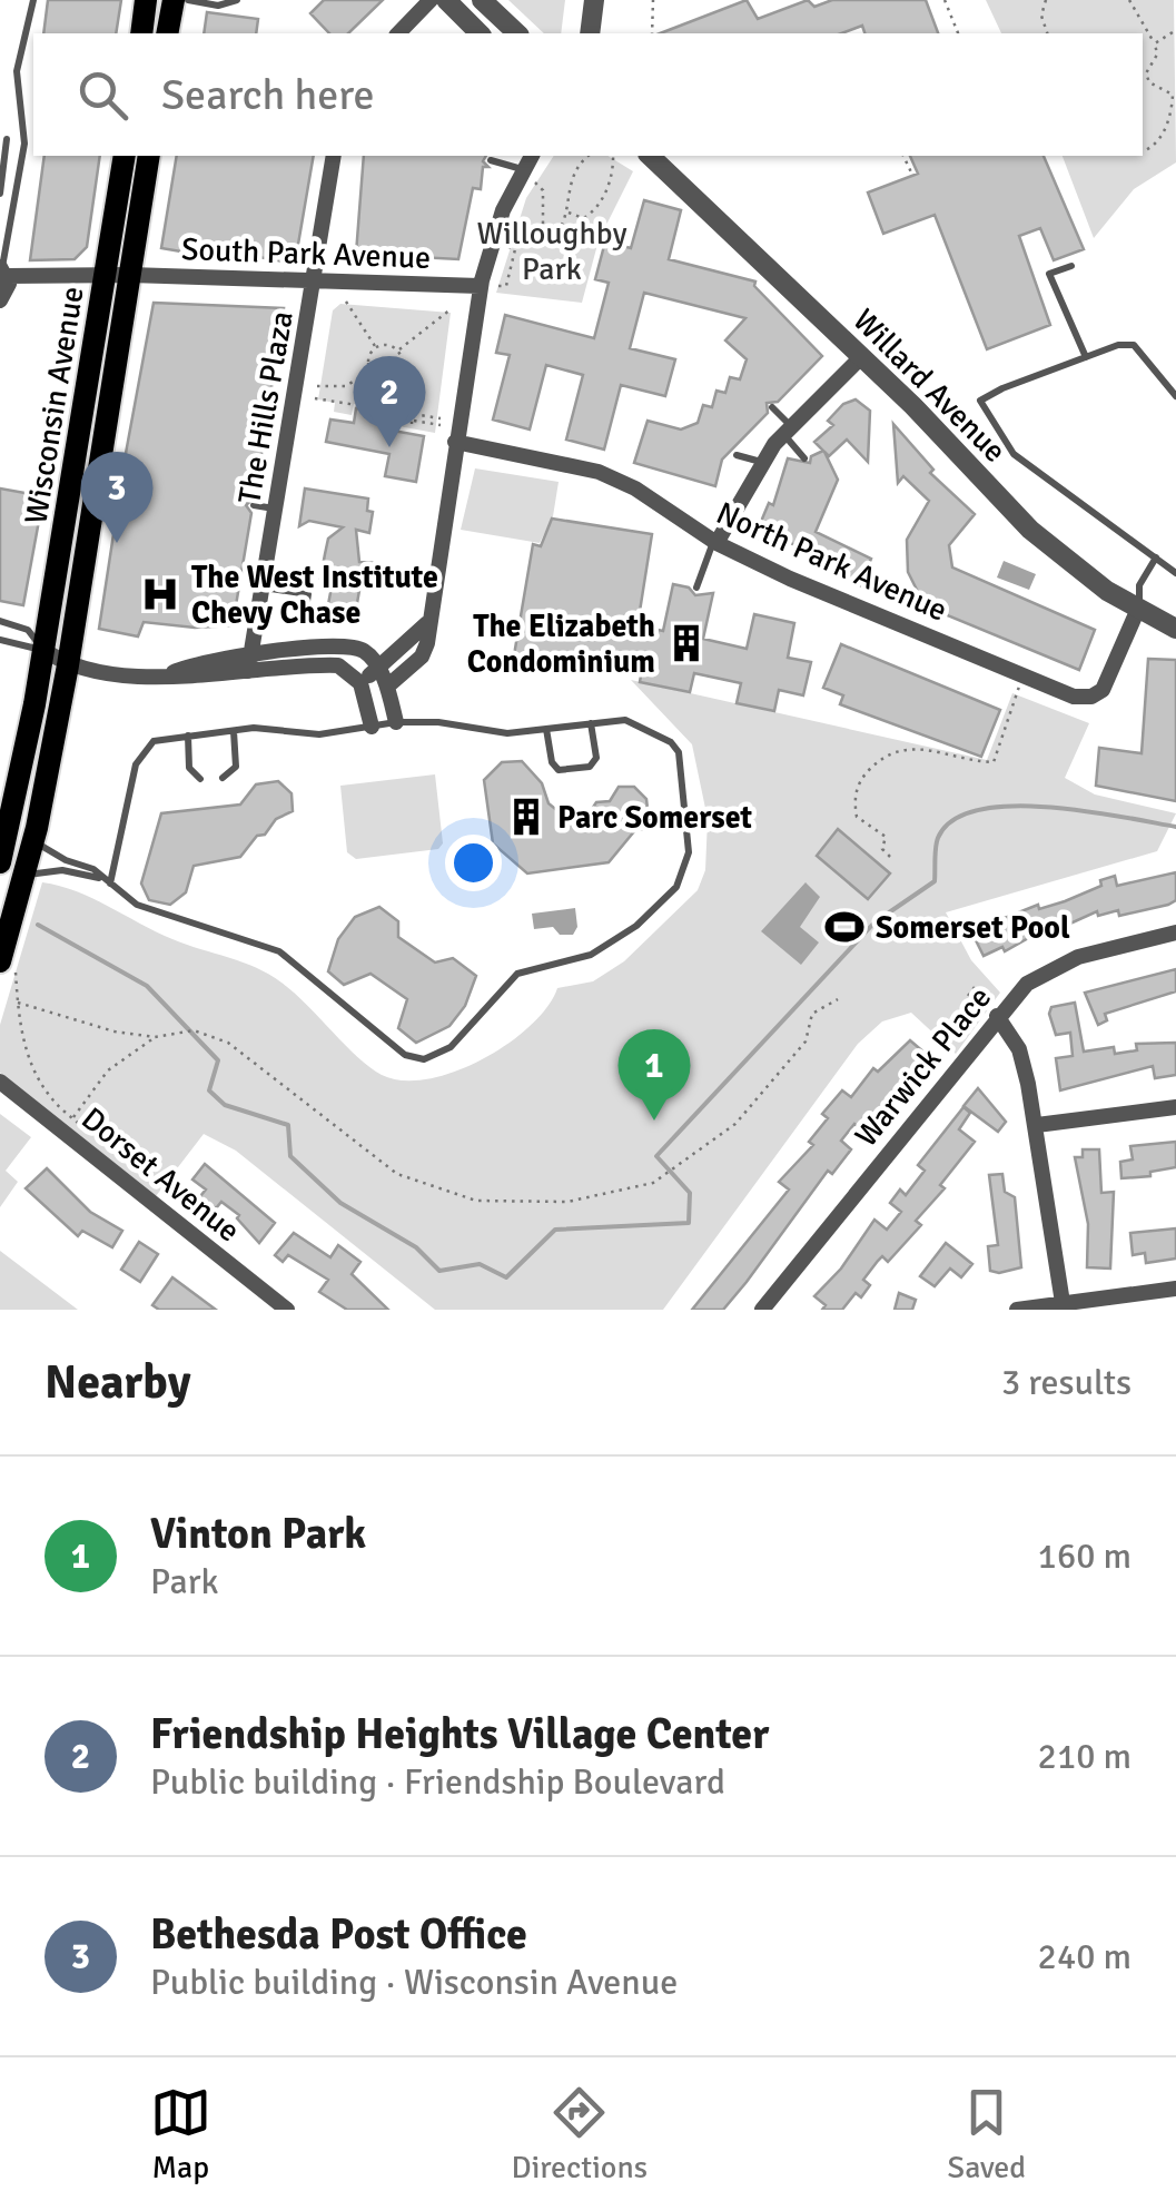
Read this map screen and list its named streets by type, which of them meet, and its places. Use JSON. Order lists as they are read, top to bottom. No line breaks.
{"streets":{"main road":["Wisconsin Avenue"],"street":["South Park Avenue","Willard Avenue","The Hills Plaza","North Park Avenue","Warwick Place","Dorset Avenue"]},"crossings":[["South Park Avenue","Wisconsin Avenue"],["South Park Avenue","The Hills Plaza"],["Willard Avenue","North Park Avenue"]],"parks":["Willoughby Park"],"places":{"hospital":["The West Institute Chevy Chase"],"building":["The Elizabeth Condominium","Parc Somerset"],"sports":["Somerset Pool"]},"page":{"search":"Search here","pins":["2","3","1"],"heading":["Nearby","3 results"],"list":[{"mark":"1","name":"Vinton Park","note":"Park","value":"160 m"},{"mark":"2","name":"Friendship Heights Village Center","note":"Public building · Friendship Boulevard","value":"210 m"},{"mark":"3","name":"Bethesda Post Office","note":"Public building · Wisconsin Avenue","value":"240 m"}],"nav":["Map","Directions","Saved"]}}
